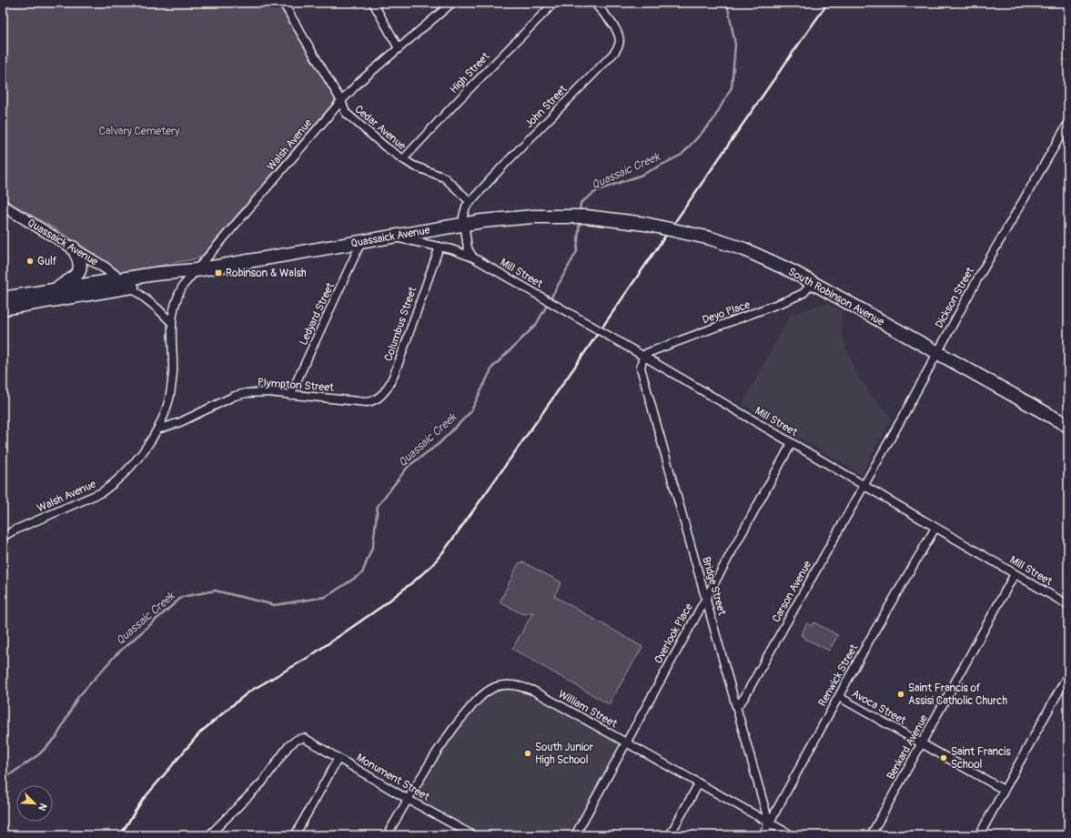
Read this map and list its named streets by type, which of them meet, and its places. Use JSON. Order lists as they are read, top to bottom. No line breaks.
{"streets":{"highway":["Quassaick Avenue","South Robinson Avenue"],"street":["High Street","John Street","Cedar Avenue","Walsh Avenue","Mill Street","Dickson Street","Deyo Place","Ledyard Street","Columbus Street","Plympton Street","Bridge Street","Carson Avenue","Overlook Place","Renwick Street","Avoca Street","William Street","Benkard Avenue","Monument Street"]},"crossings":[["High Street","Cedar Avenue"],["John Street","Cedar Avenue"],["John Street","Quassaick Avenue"],["Cedar Avenue","Walsh Avenue"],["Walsh Avenue","Quassaick Avenue"],["Walsh Avenue","Plympton Street"],["Quassaick Avenue","South Robinson Avenue"],["Quassaick Avenue","Ledyard Street"],["Mill Street","Dickson Street"],["Mill Street","Deyo Place"],["Mill Street","Bridge Street"],["Mill Street","Carson Avenue"],["Mill Street","Overlook Place"],["Mill Street","Renwick Street"],["Mill Street","Benkard Avenue"],["South Robinson Avenue","Dickson Street"],["South Robinson Avenue","Deyo Place"],["Dickson Street","Carson Avenue"],["Deyo Place","Bridge Street"],["Ledyard Street","Plympton Street"],["Columbus Street","Plympton Street"],["Bridge Street","Carson Avenue"],["Bridge Street","Overlook Place"],["Bridge Street","Renwick Street"],["Bridge Street","William Street"],["Overlook Place","William Street"],["Renwick Street","Avoca Street"],["Renwick Street","William Street"],["Avoca Street","Benkard Avenue"],["William Street","Monument Street"]],"water":["Quassaic Creek"],"parks":["Calvary Cemetery"],"places":{"other":["Gulf","Saint Francis of Assisi Catholic Church","South Junior High School","Saint Francis School"],"transit":["Robinson & Walsh"]},"north":"bottom right"}
